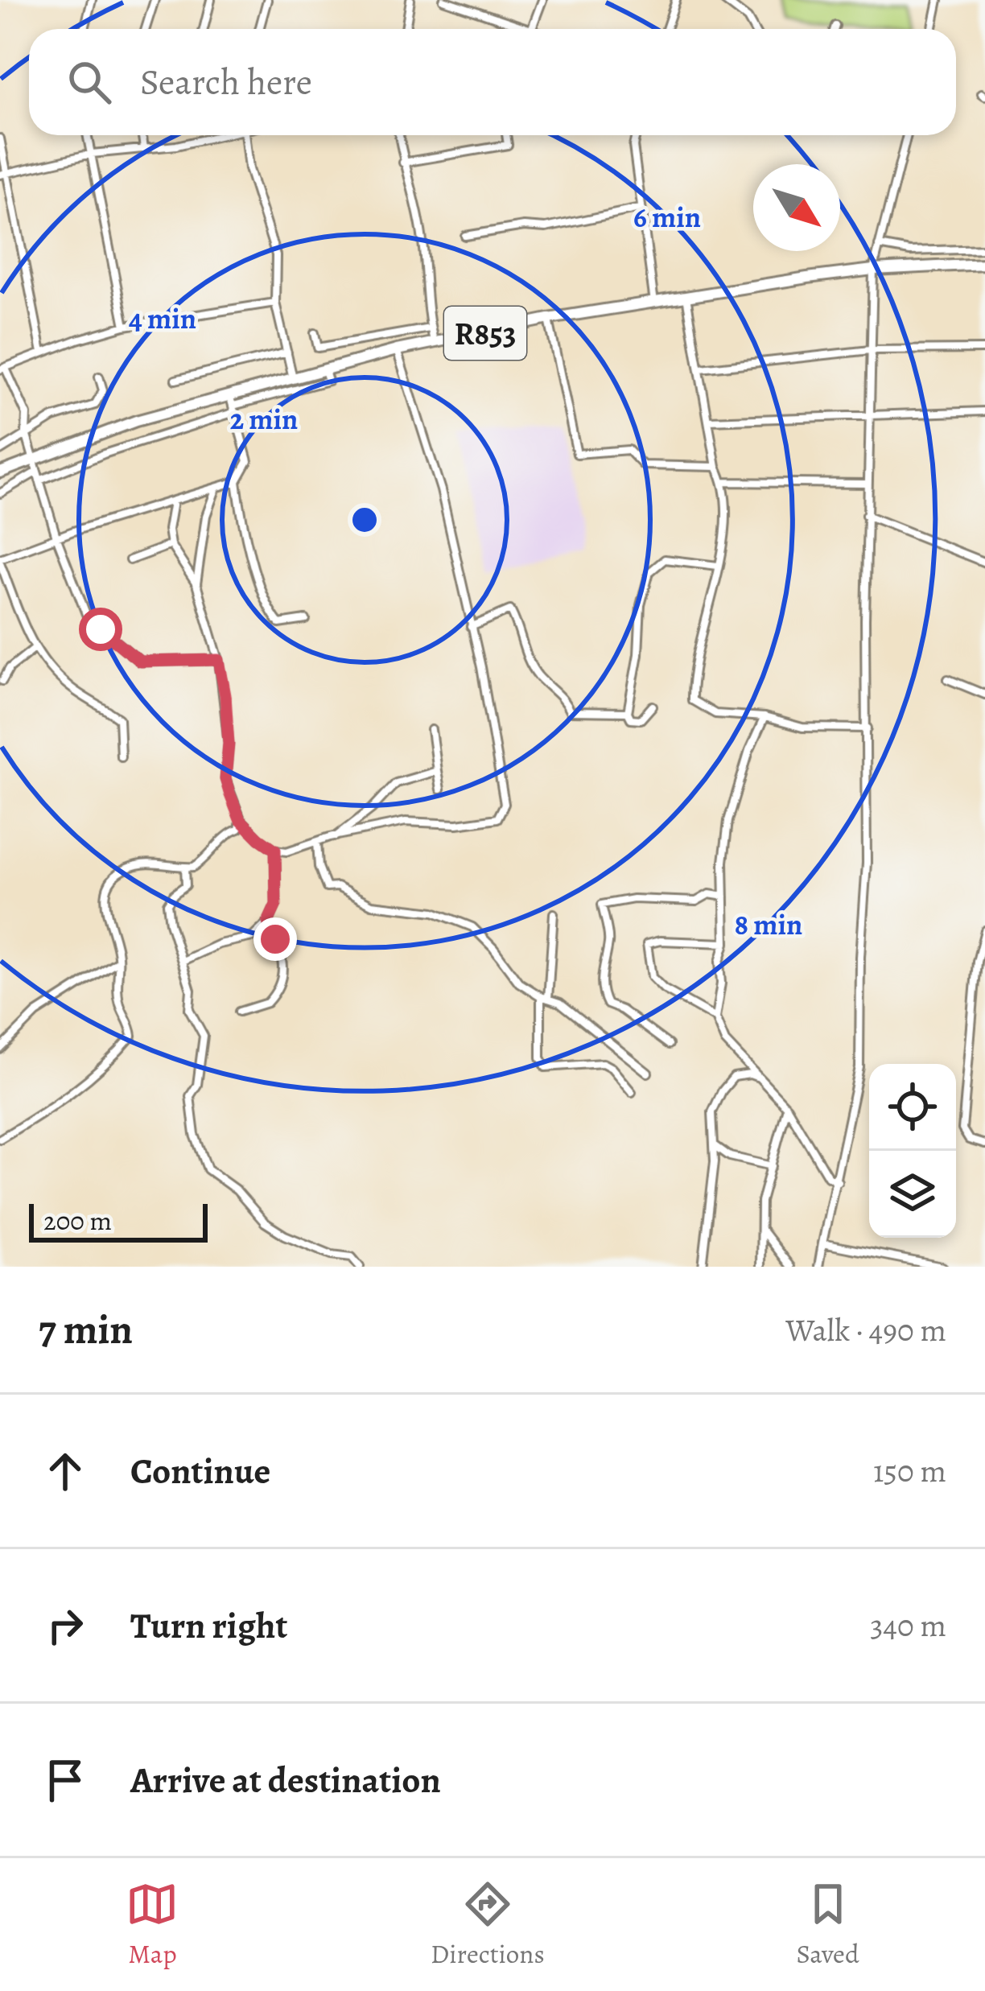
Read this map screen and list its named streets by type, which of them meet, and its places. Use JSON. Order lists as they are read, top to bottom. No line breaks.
{"streets":{"main road":["R853"]},"scale_bar":"200 m","north":"bottom right","page":{"search":"Search here","scale":"200 m","heading":["7 min","Walk · 490 m"],"list":[["Continue","150 m"],["Turn right","340 m"],"Arrive at destination"],"nav":["Map","Directions","Saved"]},"rings":["6 min","4 min","2 min","8 min"]}
